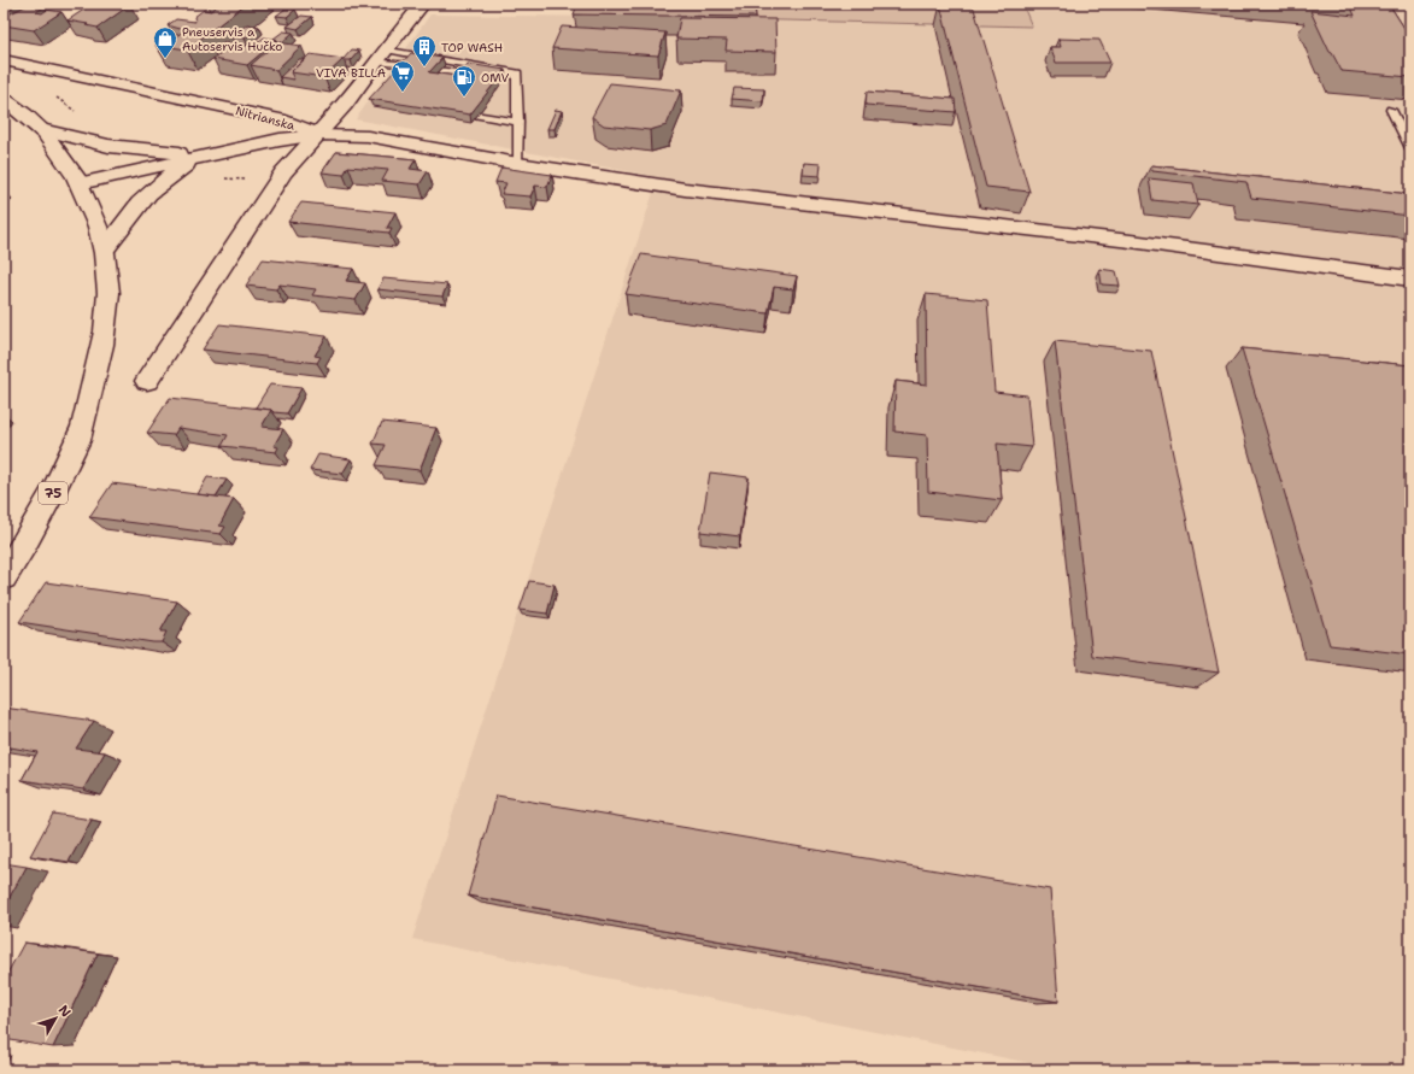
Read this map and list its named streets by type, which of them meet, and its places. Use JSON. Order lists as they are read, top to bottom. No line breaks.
{"streets":{"street":["Nitrianska","75"]},"places":{"shop":["Pneuservis a Autoservis Hučko"],"building":["TOP WASH"],"supermarket":["VIVA BILLA"],"fuel station":["OMV"]},"north":"top right"}
